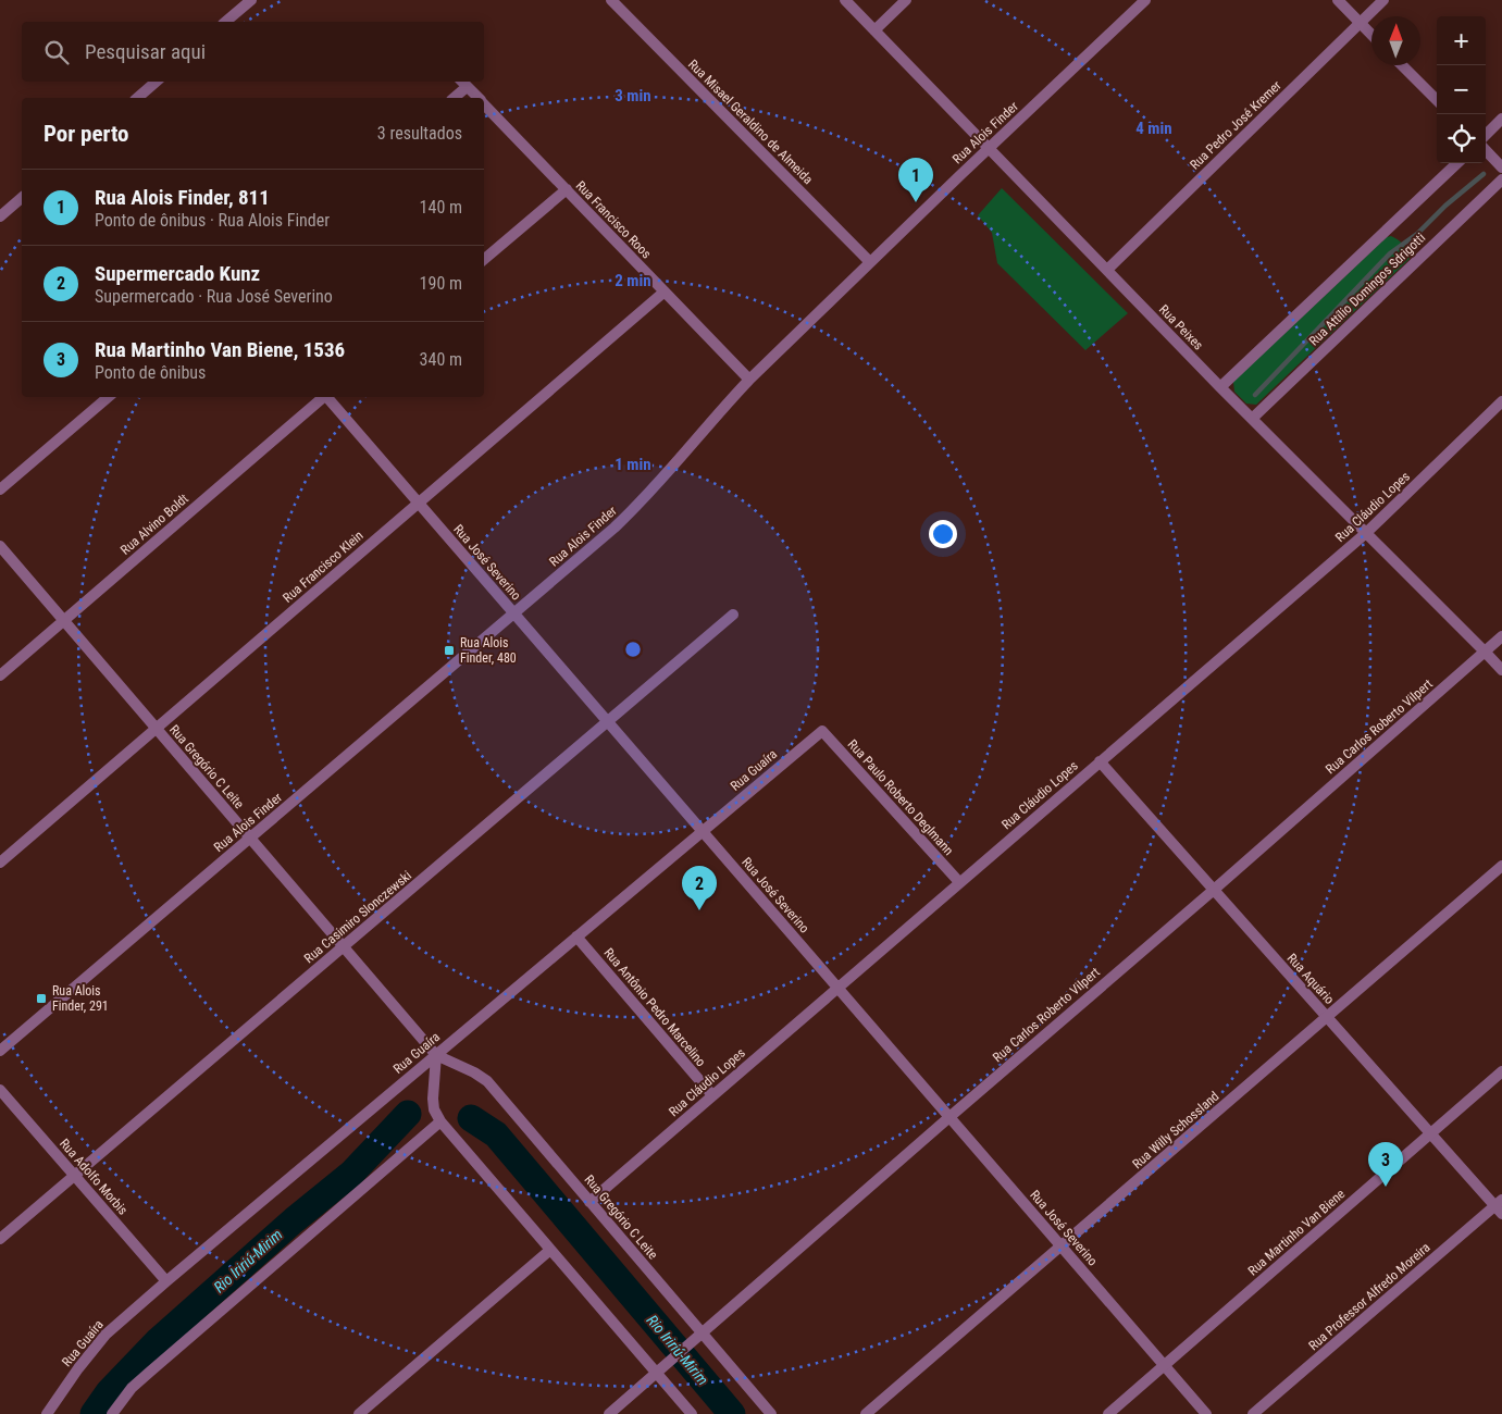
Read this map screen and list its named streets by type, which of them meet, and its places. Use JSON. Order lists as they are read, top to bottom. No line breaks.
{"streets":{"street":["Rua Misael Geraldino de Almeida","Rua Pedro José Kremer","Rua Alois Finder","Rua Francisco Roos","Rua Attílio Domingos Sdrigotti","Rua Peixes","Rua Cláudio Lopes","Rua Alvino Boldt","Rua José Severino","Rua Francisco Klein","Rua Carlos Roberto Vilpert","Rua Gregório C Leite","Rua Guaíra","Rua Paulo Roberto Deglmann","Rua Casimiro Slonczewski","Rua Aquário","Rua Antônio Pedro Marcelino","Rua Willy Schossland","Rua Adolfo Morbis","Rua Martinho Van Biene","Rua Professor Alfredo Moreira"]},"crossings":[["Rua Misael Geraldino de Almeida","Rua Alois Finder"],["Rua Pedro José Kremer","Rua Peixes"],["Rua Alois Finder","Rua Francisco Roos"],["Rua Alois Finder","Rua Peixes"],["Rua Alois Finder","Rua José Severino"],["Rua Alois Finder","Rua Gregório C Leite"],["Rua Francisco Roos","Rua Francisco Klein"],["Rua Attílio Domingos Sdrigotti","Rua Peixes"],["Rua Peixes","Rua Cláudio Lopes"],["Rua Peixes","Rua Carlos Roberto Vilpert"],["Rua Cláudio Lopes","Rua José Severino"],["Rua Cláudio Lopes","Rua Gregório C Leite"],["Rua Cláudio Lopes","Rua Paulo Roberto Deglmann"],["Rua Cláudio Lopes","Rua Aquário"],["Rua Cláudio Lopes","Rua Antônio Pedro Marcelino"],["Rua Alvino Boldt","Rua Gregório C Leite"],["Rua José Severino","Rua Francisco Klein"],["Rua José Severino","Rua Carlos Roberto Vilpert"],["Rua José Severino","Rua Guaíra"],["Rua José Severino","Rua Casimiro Slonczewski"],["Rua José Severino","Rua Willy Schossland"],["Rua José Severino","Rua Martinho Van Biene"],["Rua Francisco Klein","Rua Gregório C Leite"],["Rua Carlos Roberto Vilpert","Rua Gregório C Leite"],["Rua Carlos Roberto Vilpert","Rua Aquário"],["Rua Gregório C Leite","Rua Guaíra"],["Rua Gregório C Leite","Rua Casimiro Slonczewski"],["Rua Guaíra","Rua Paulo Roberto Deglmann"],["Rua Guaíra","Rua Antônio Pedro Marcelino"],["Rua Guaíra","Rua Adolfo Morbis"],["Rua Casimiro Slonczewski","Rua Adolfo Morbis"],["Rua Aquário","Rua Willy Schossland"],["Rua Aquário","Rua Martinho Van Biene"],["Rua Aquário","Rua Professor Alfredo Moreira"]],"water":["Rio Iririú-Mirim"],"places":{"transit":["Rua Alois Finder, 480","Rua Alois Finder, 291"]},"north":"top","page":{"map_buttons":["+","−"],"search":"Pesquisar aqui","heading":["Por perto","3 resultados"],"pins":["1","2","3"],"list":[{"mark":"1","name":"Rua Alois Finder, 811","note":"Ponto de ônibus · Rua Alois Finder","value":"140 m"},{"mark":"2","name":"Supermercado Kunz","note":"Supermercado · Rua José Severino","value":"190 m"},{"mark":"3","name":"Rua Martinho Van Biene, 1536","note":"Ponto de ônibus","value":"340 m"}]},"rings":["3 min","4 min","2 min","1 min"]}
